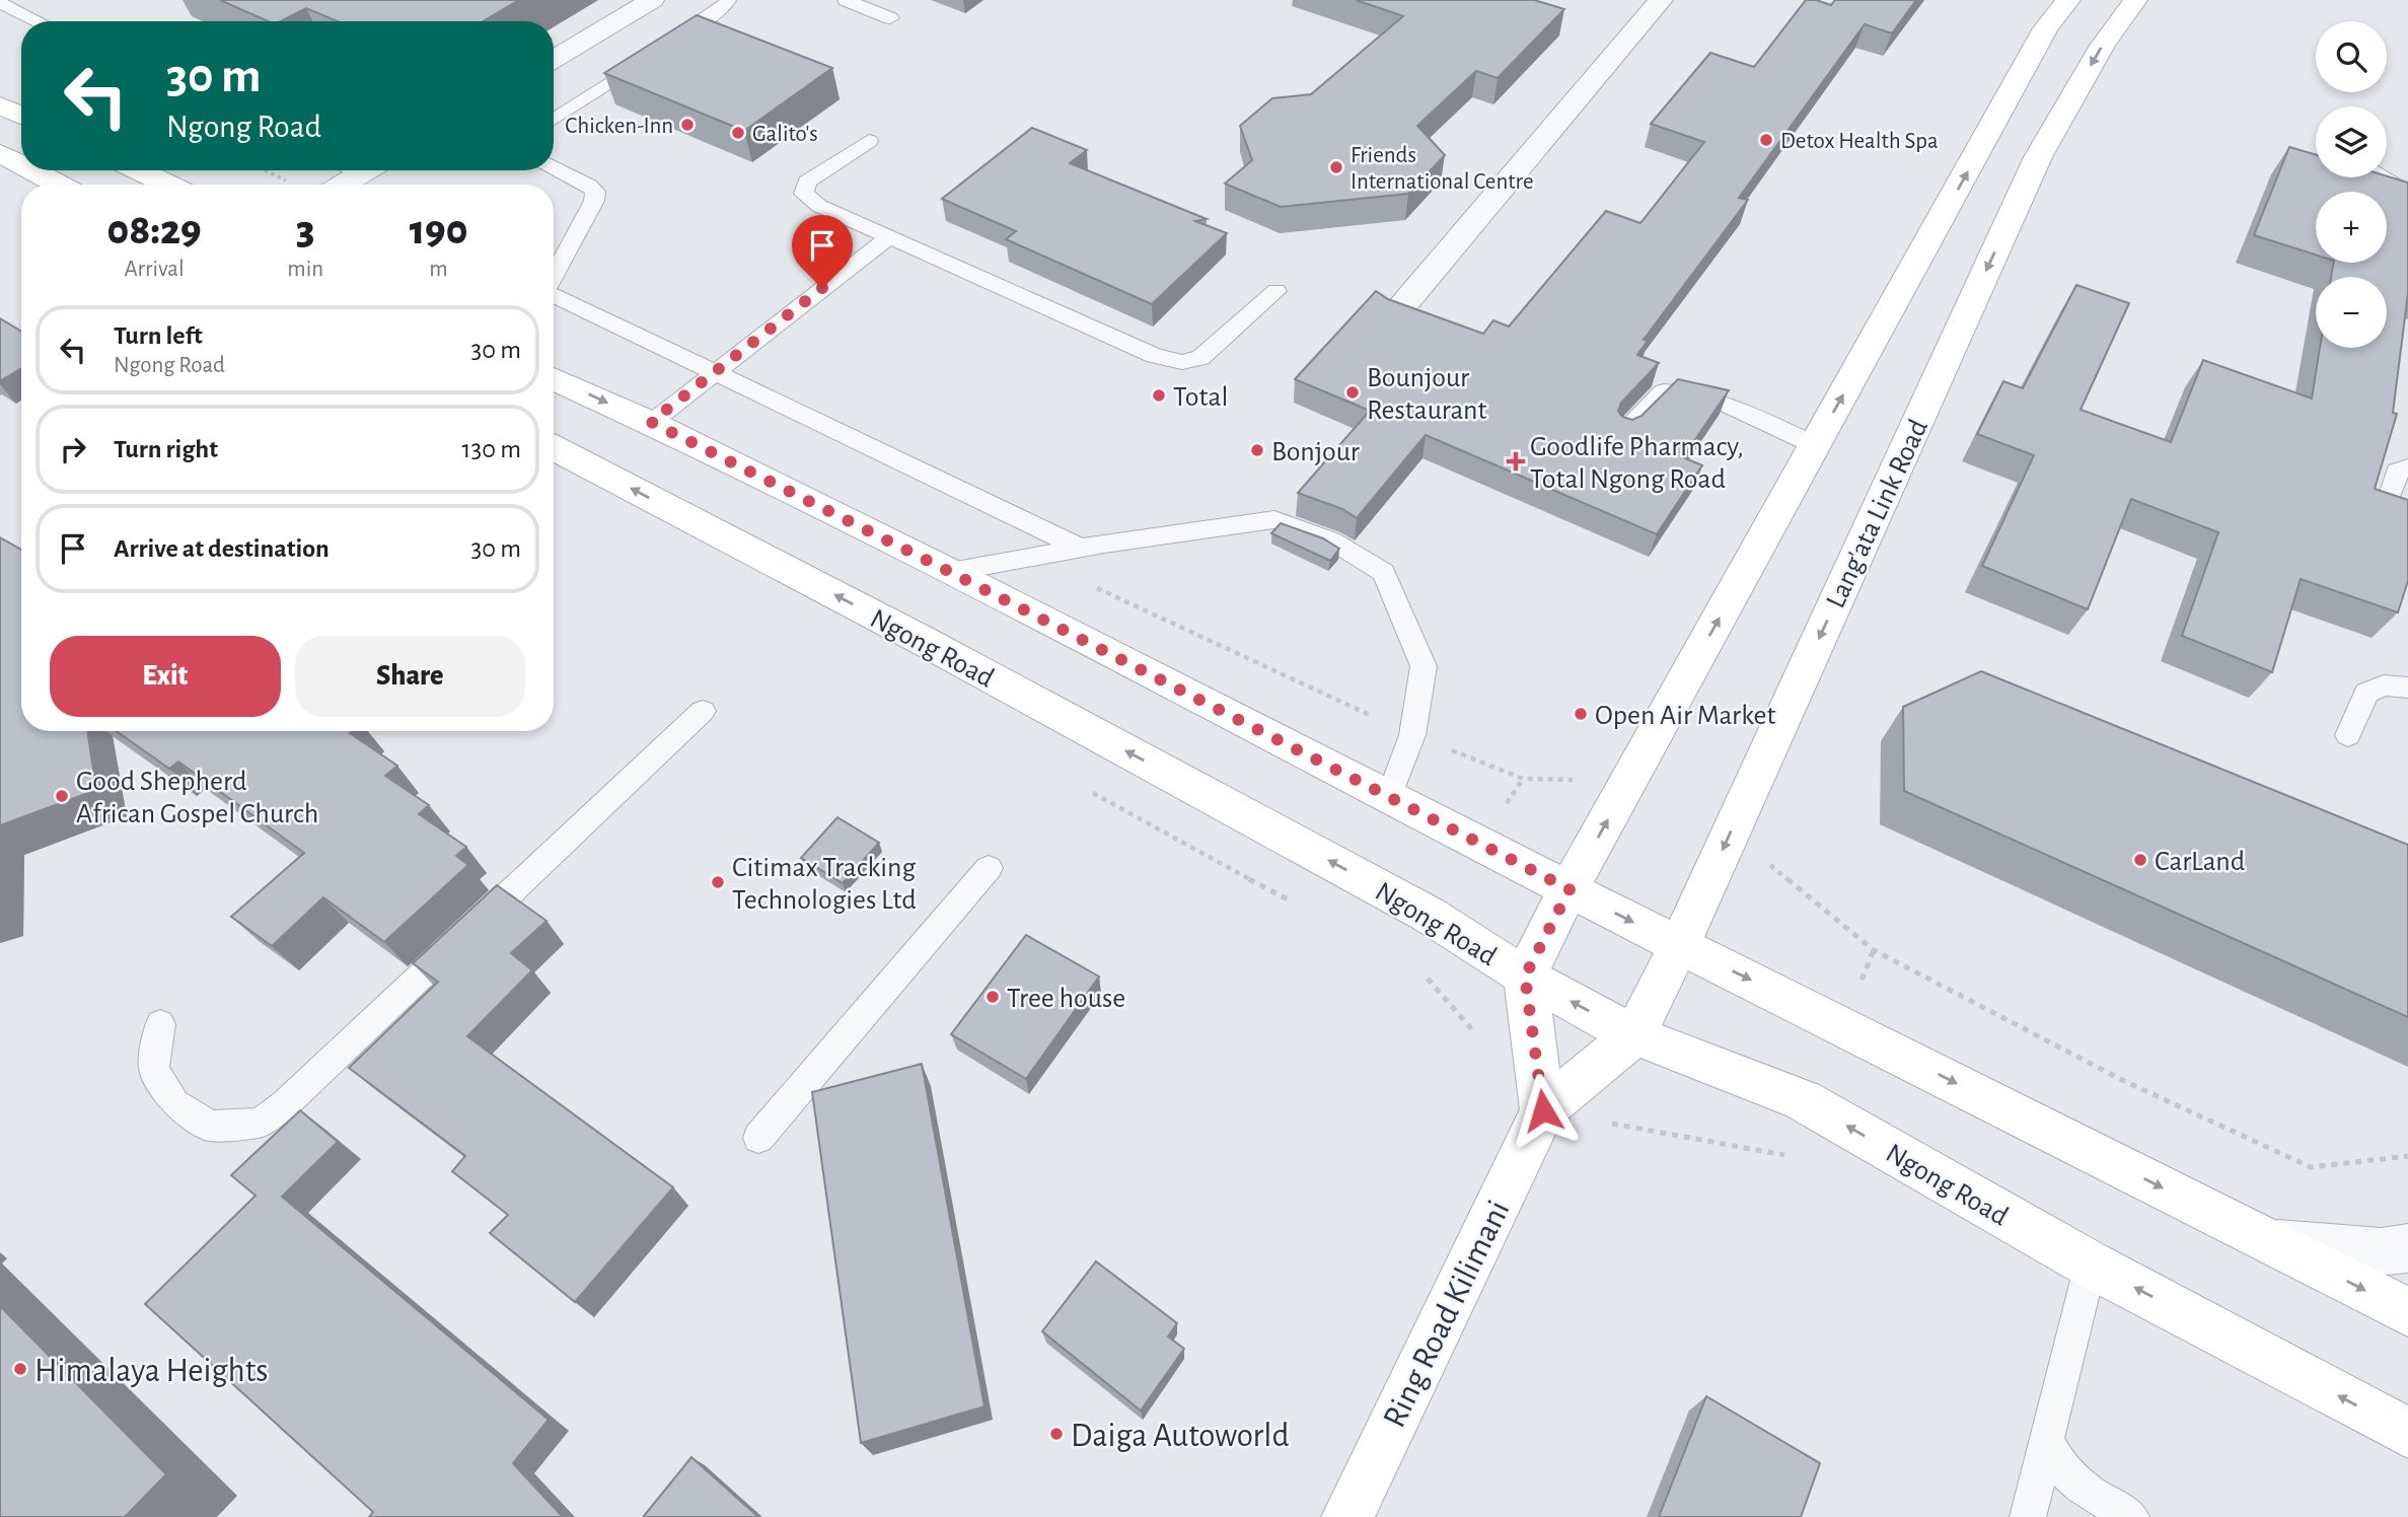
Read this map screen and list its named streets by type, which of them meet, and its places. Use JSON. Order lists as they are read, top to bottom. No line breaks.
{"streets":{"main road":["Lang'ata Link Road","Ngong Road","Ring Road Kilimani"]},"crossings":[["Lang'ata Link Road","Ngong Road"]],"places":{"other":["Chicken-Inn","Galito's","Detox Health Spa","Friends International Centre","Bounjour Restaurant","Total","Bonjour","Open Air Market","Good Shepherd African Gospel Church","CarLand","Citimax Tracking Technologies Ltd","Tree house","Himalaya Heights","Daiga Autoworld"],"health":["Goodlife Pharmacy, Total Ngong Road"]},"page":{"map_buttons":["+","−"],"turn":["30 m","Ngong Road"],"eta":["08:29","Arrival","3","min","190","m"],"list":[{"name":"Turn left","note":"Ngong Road","value":"30 m"},{"name":"Turn right","value":"130 m"},{"name":"Arrive at destination","value":"30 m"}],"buttons":["Exit","Share"]}}
